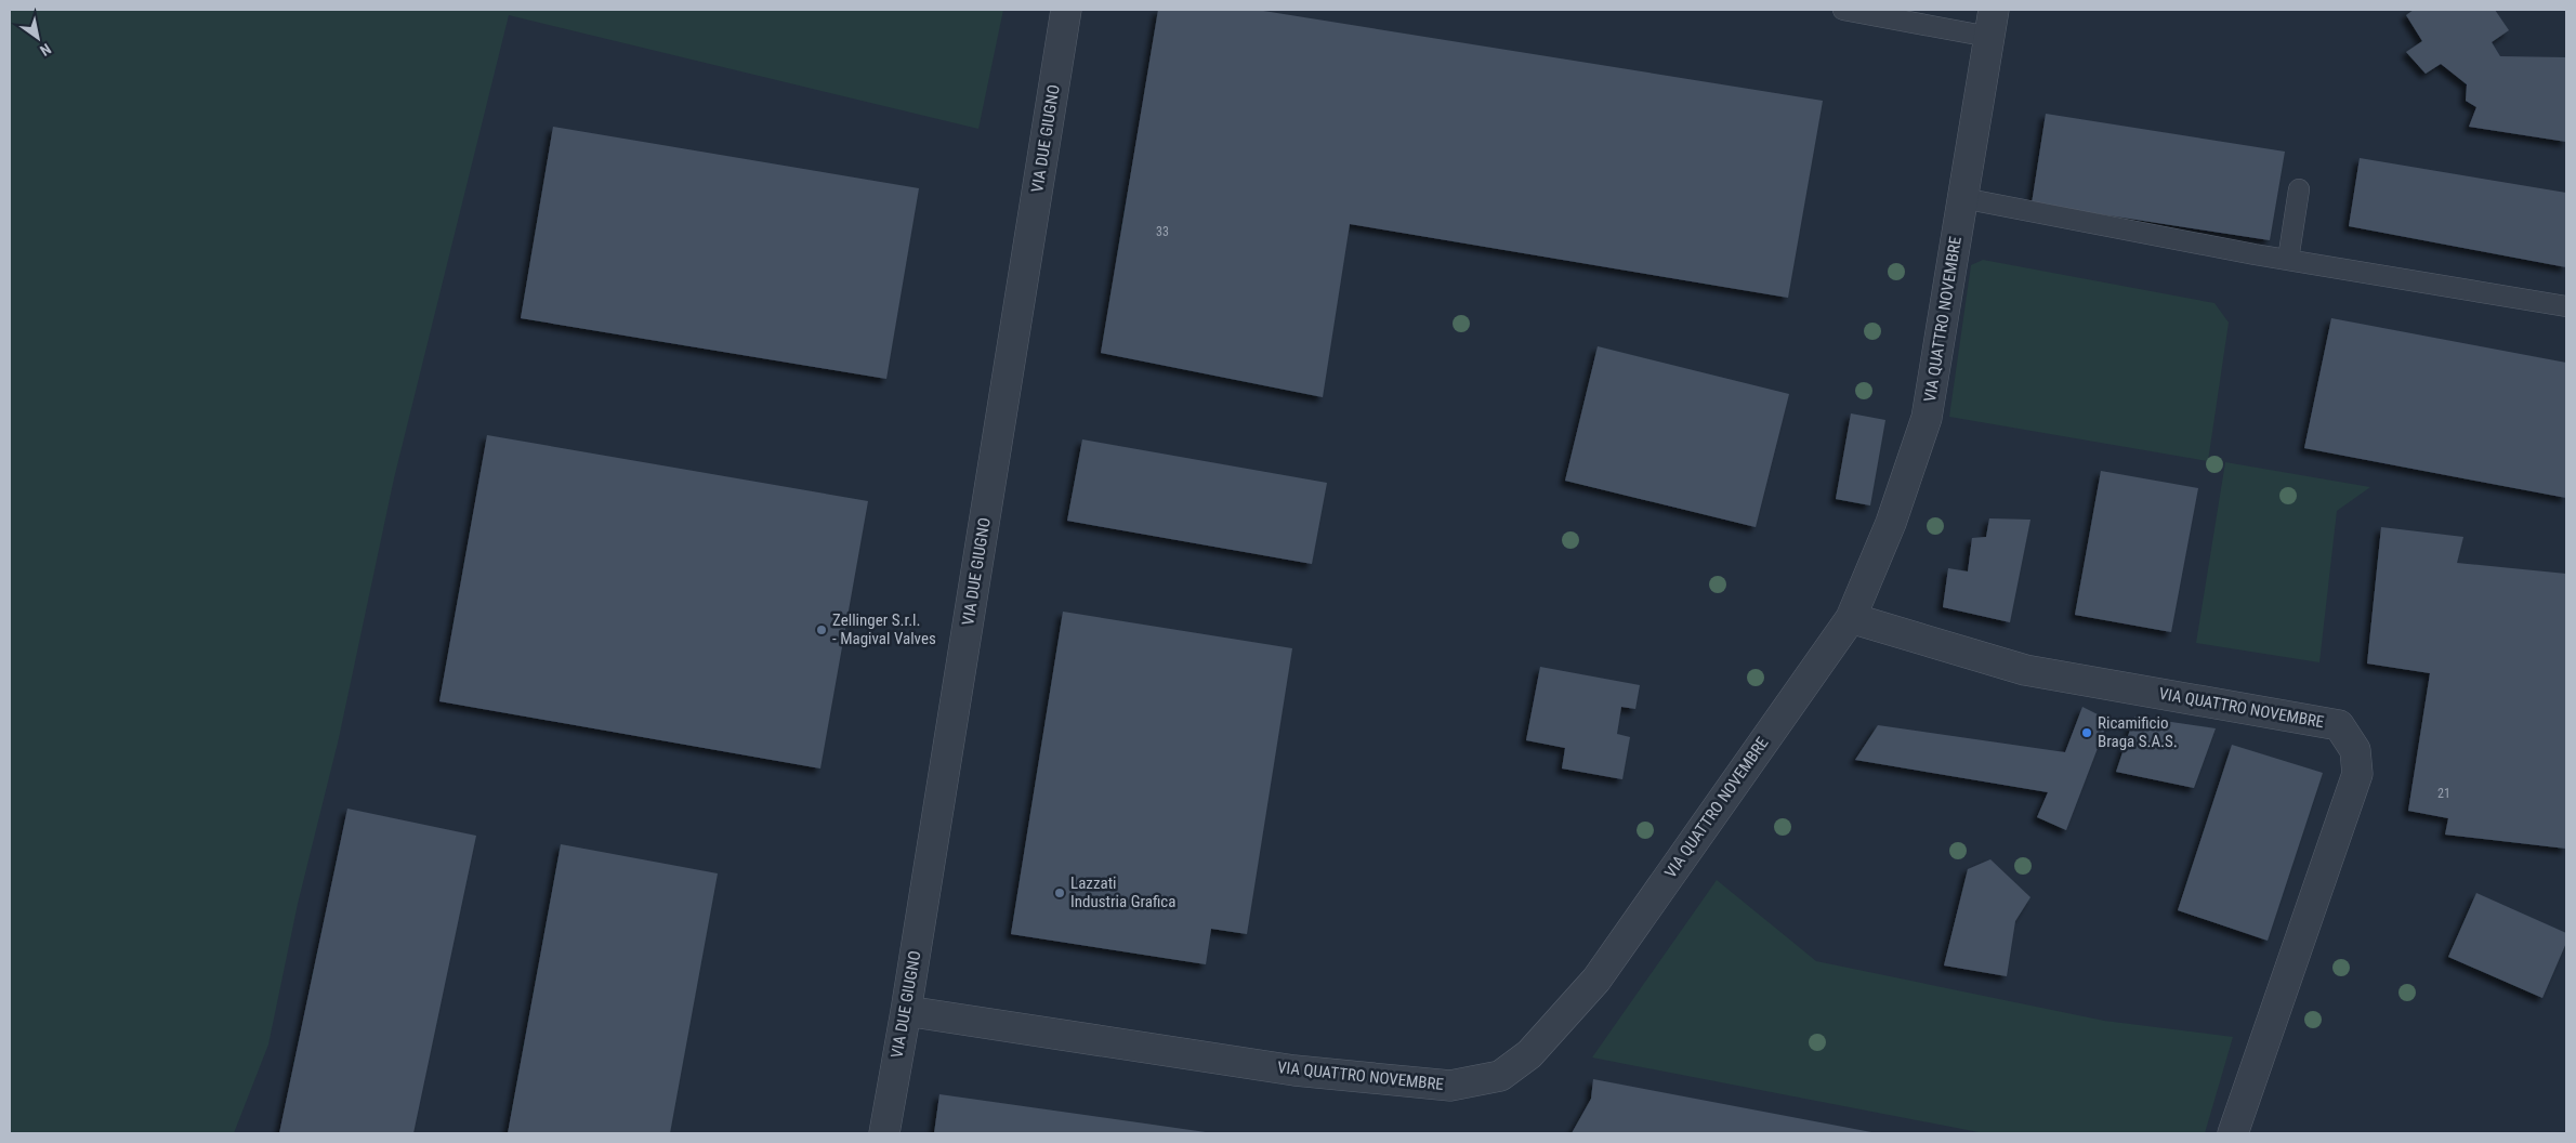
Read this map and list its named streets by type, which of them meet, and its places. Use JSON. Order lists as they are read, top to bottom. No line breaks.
{"streets":{"street":["VIA DUE GIUGNO","VIA QUATTRO NOVEMBRE"]},"crossings":[["VIA DUE GIUGNO","VIA QUATTRO NOVEMBRE"]],"places":["Zellinger S.r.l. - Magival Valves","Ricamificio Braga S.A.S.","Lazzati Industria Grafica"],"house_numbers":["33","21"],"north":"bottom right"}
